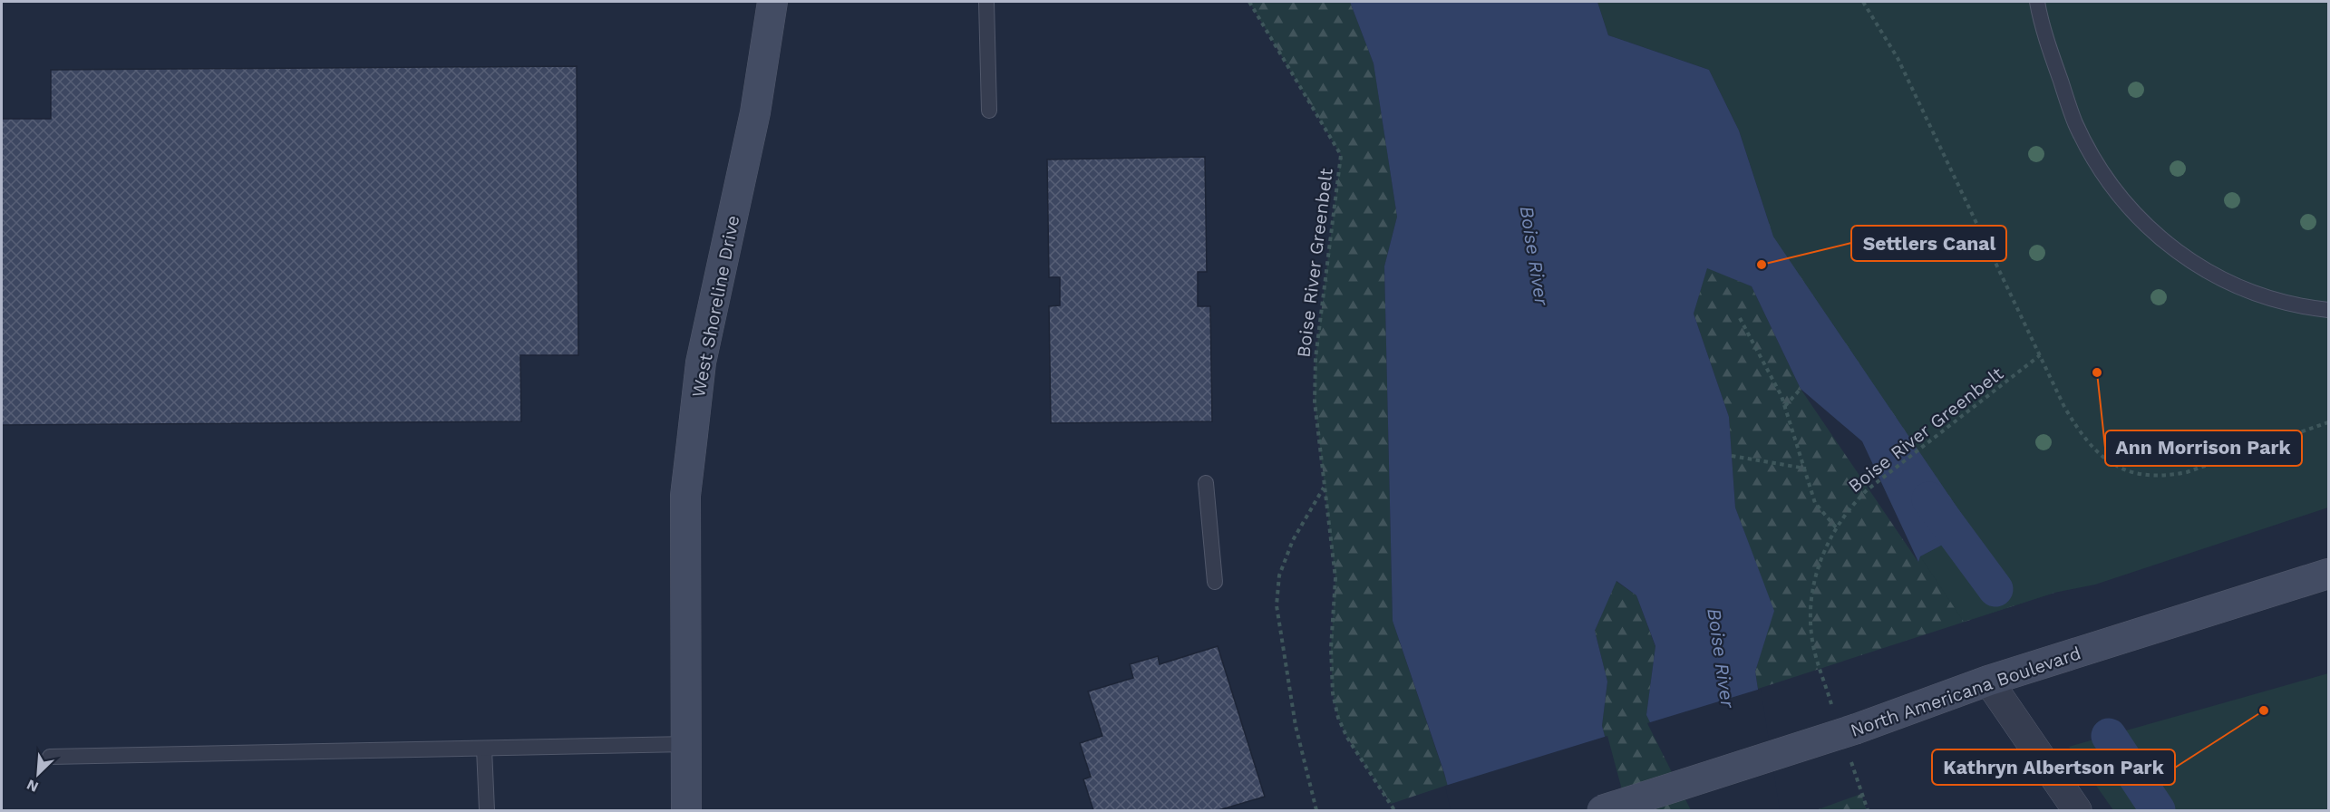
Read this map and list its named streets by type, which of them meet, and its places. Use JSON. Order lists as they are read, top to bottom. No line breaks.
{"streets":{"street":["West Shoreline Drive","North Americana Boulevard"],"path":["Boise River Greenbelt"]},"crossings":[["Boise River Greenbelt","North Americana Boulevard"]],"water":["Boise River"],"places":["Settlers Canal","Ann Morrison Park","Kathryn Albertson Park"],"north":"bottom left"}
